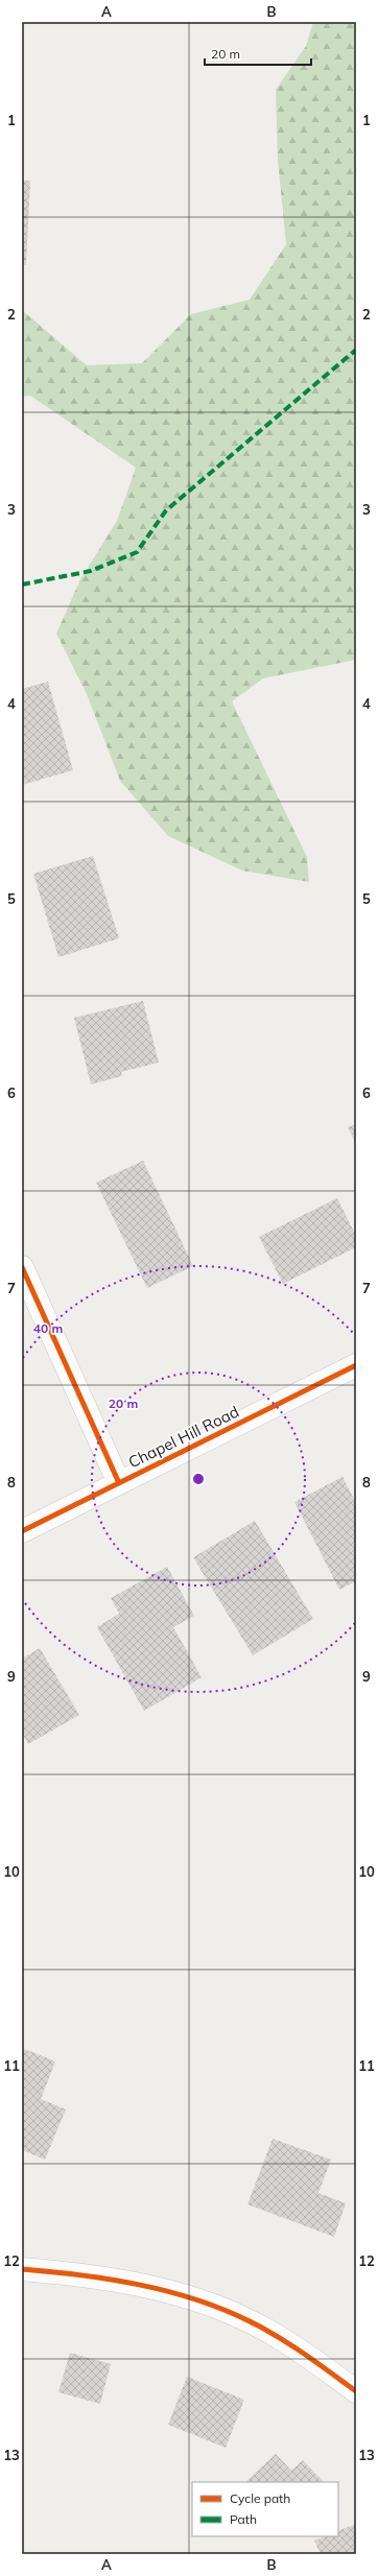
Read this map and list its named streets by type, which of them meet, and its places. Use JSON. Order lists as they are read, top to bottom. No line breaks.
{"streets":{"street":["Chapel Hill Road"]},"legend":["Cycle path","Path"],"scale_bar":"20 m","grid":{"columns":["A","B"],"rows":["1","2","3","4","5","6","7","8","9","10","11","12","13"]},"rings":["40 m","20 m"]}
